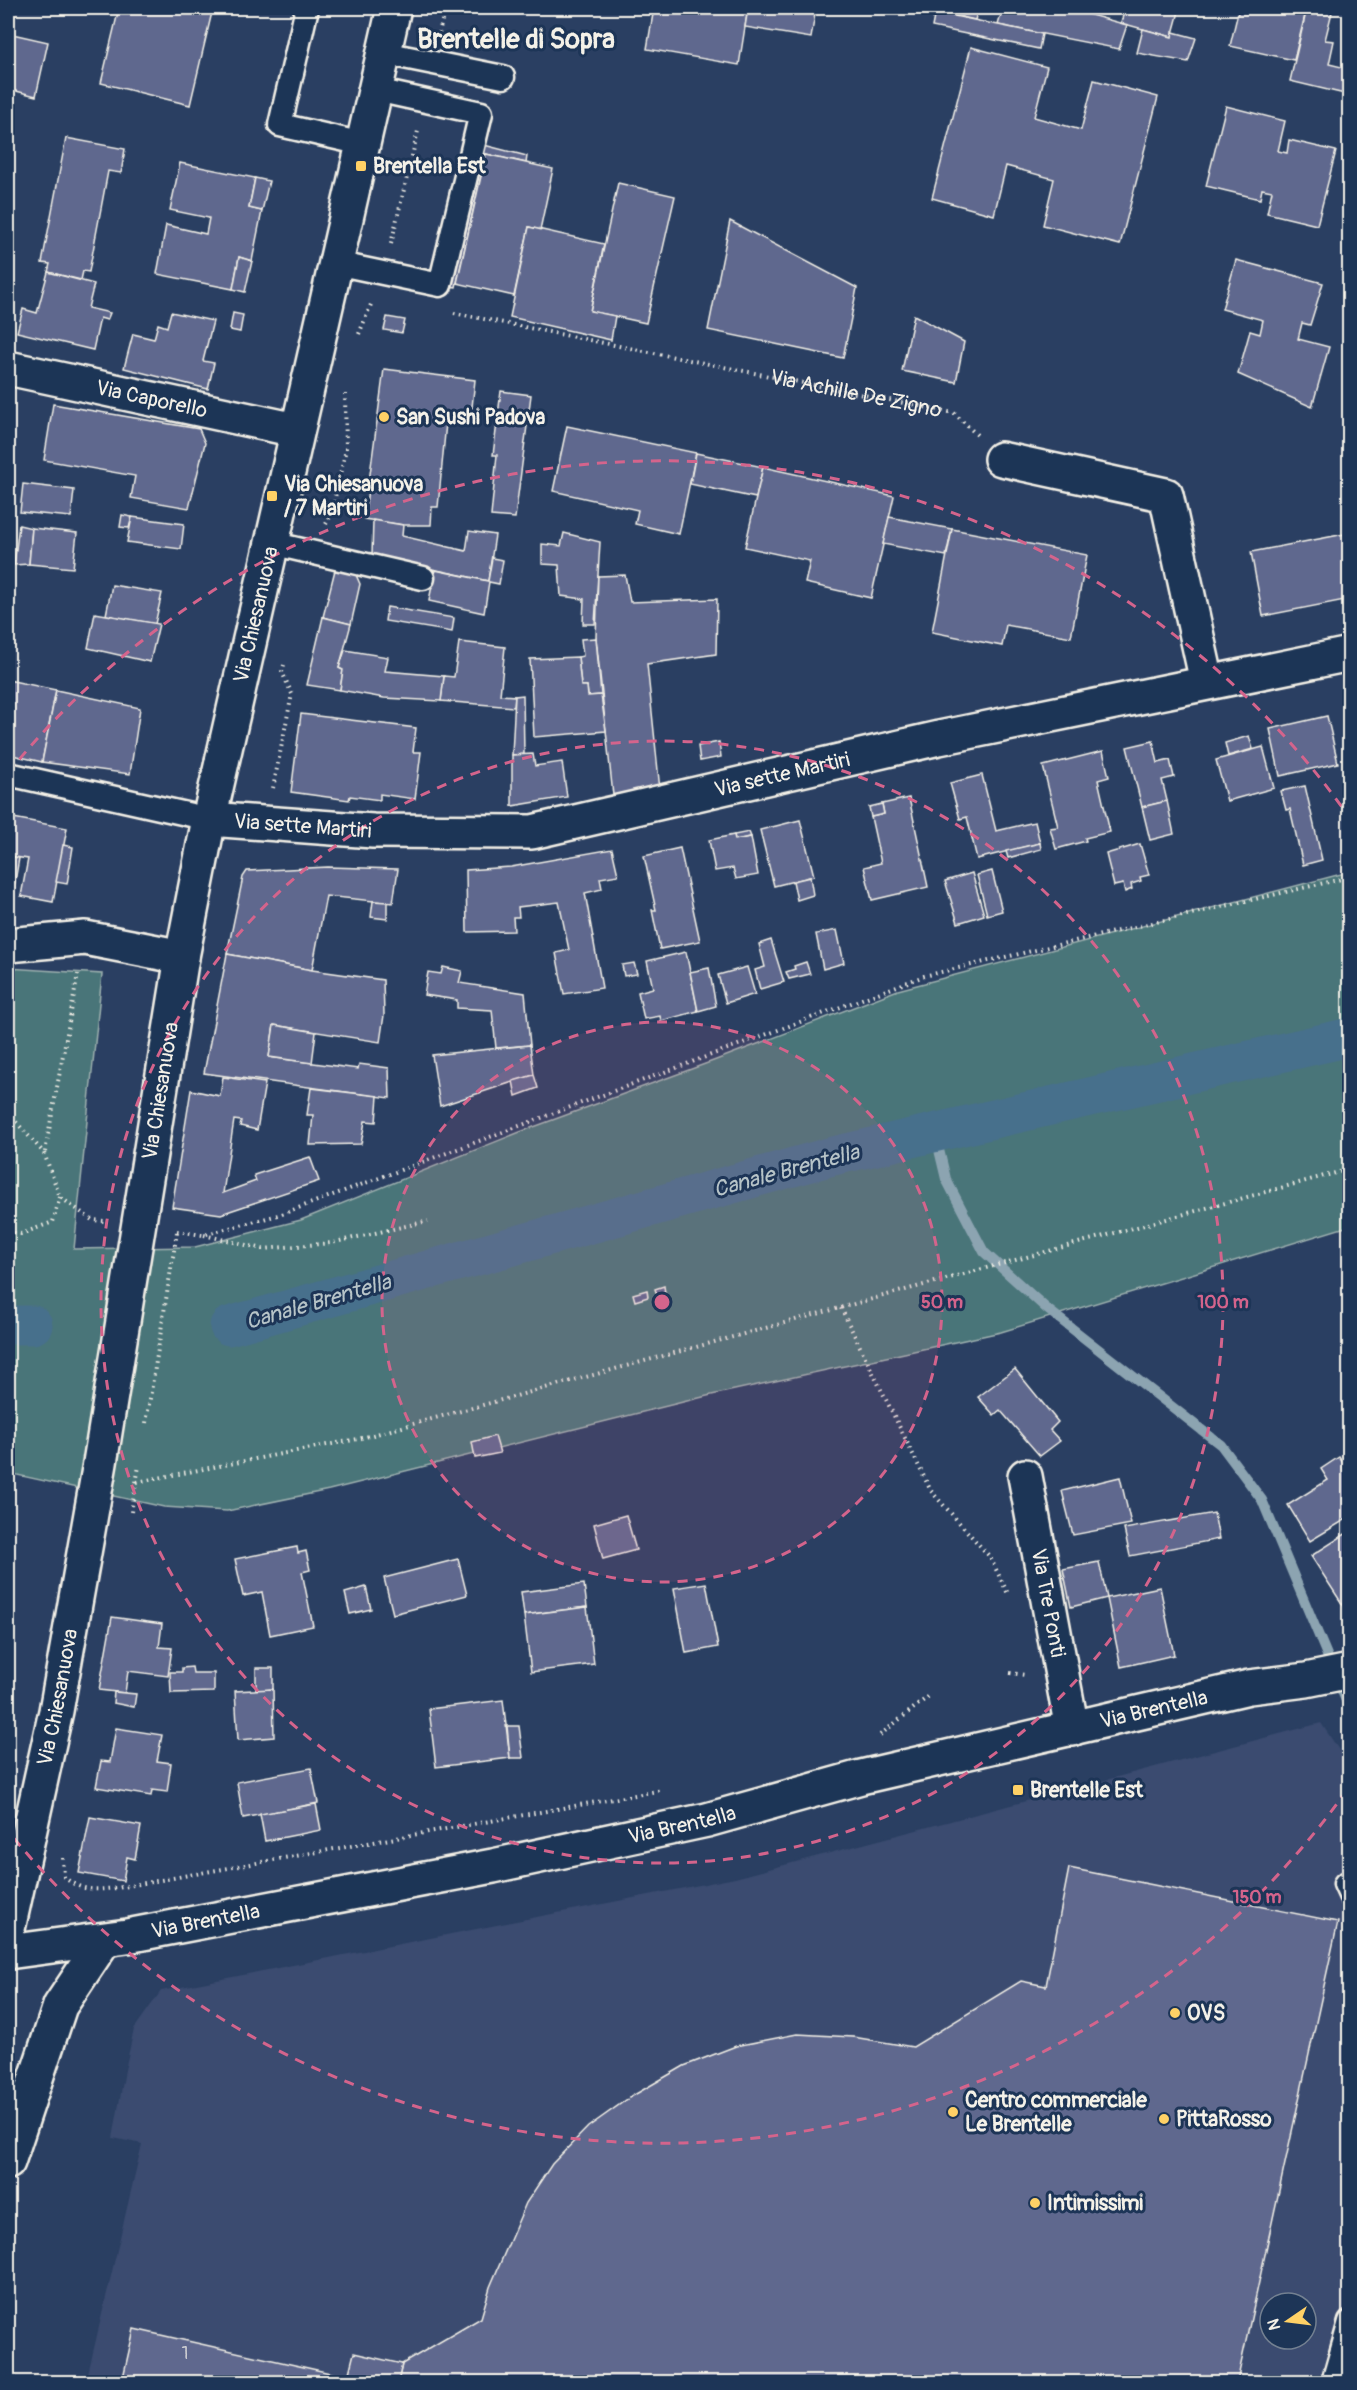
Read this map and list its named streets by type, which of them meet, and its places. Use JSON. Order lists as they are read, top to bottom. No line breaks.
{"streets":{"main road":["Via Caporello","Via Chiesanuova","Via sette Martiri","Via Tre Ponti","Via Brentella"],"path":["Via Achille De Zigno"]},"crossings":[["Via Caporello","Via Chiesanuova"],["Via Chiesanuova","Via sette Martiri"],["Via Tre Ponti","Via Brentella"]],"districts":["Brentelle di Sopra"],"water":["Canale Brentella"],"places":{"transit":["Brentella Est","Via Chiesanuova / 7 Martiri","Brentelle Est"],"other":["San Sushi Padova","OVS","Centro commerciale Le Brentelle","PittaRosso","Intimissimi"]},"house_numbers":["1"],"north":"left","rings":["50 m","100 m","150 m"]}
